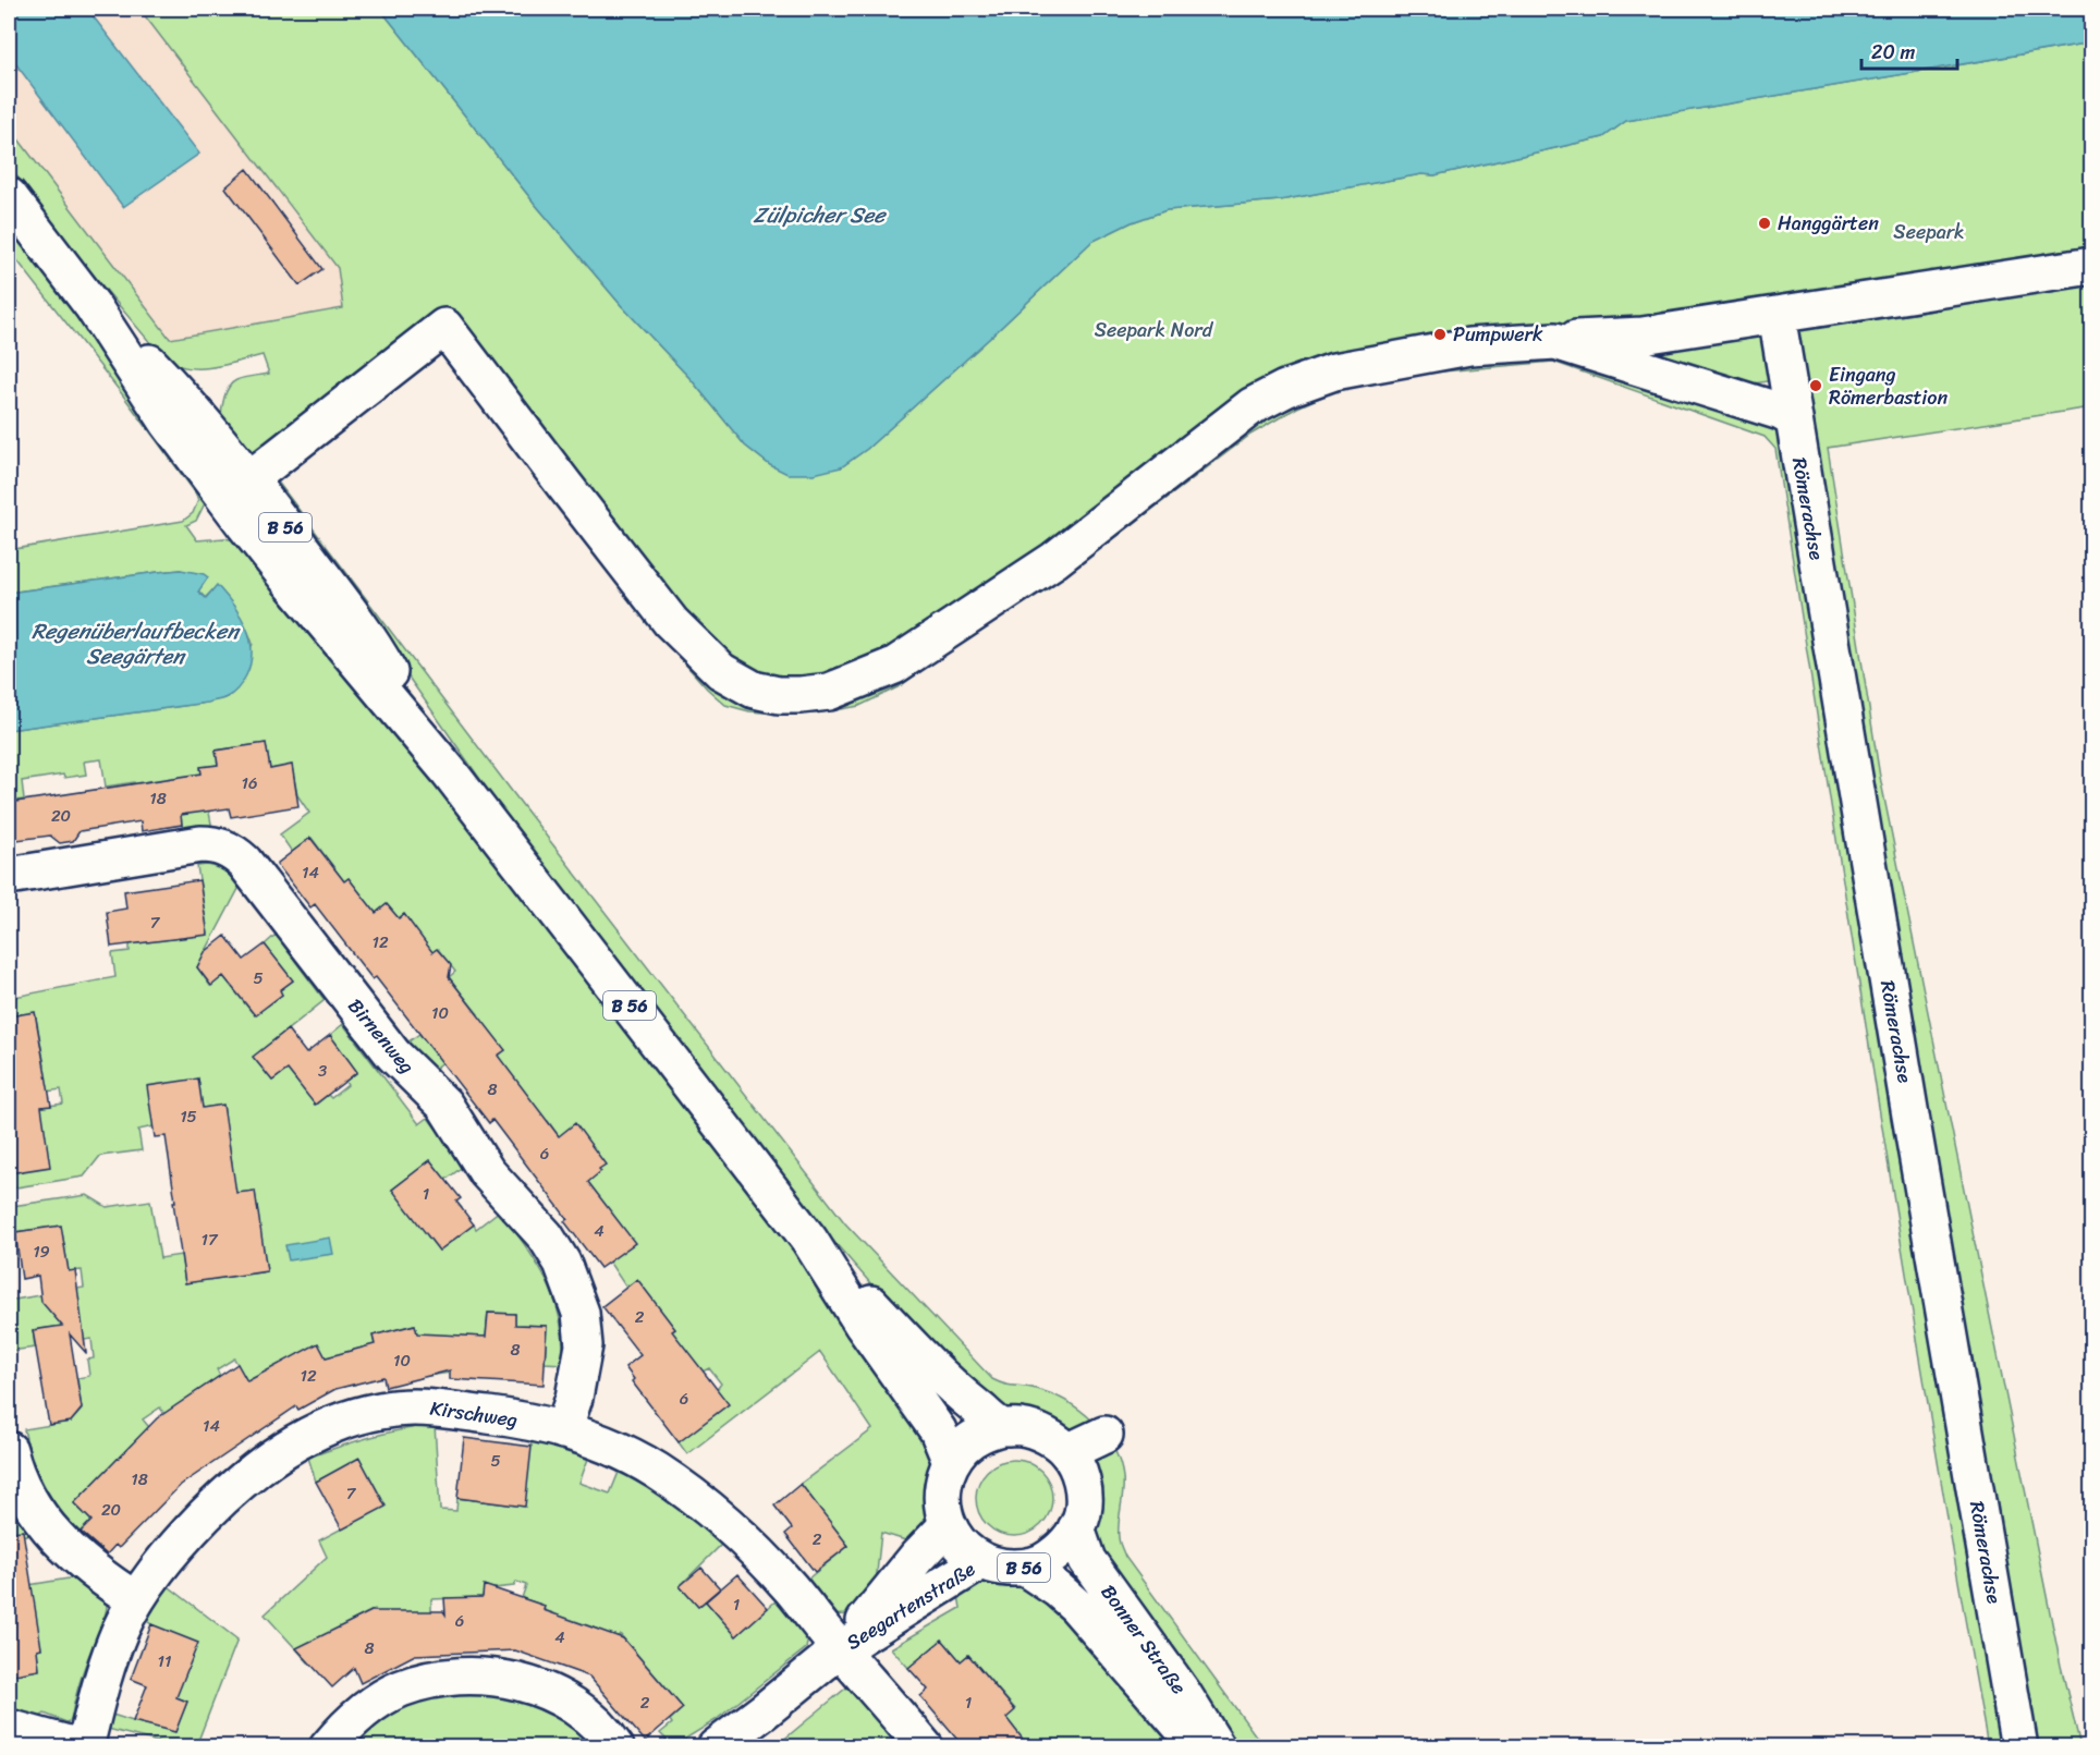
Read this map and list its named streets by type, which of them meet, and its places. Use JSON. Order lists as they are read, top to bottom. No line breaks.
{"streets":{"main road":["Römerachse","B 56","Birnenweg","Kirschweg","Seegartenstraße","Bonner Straße"]},"crossings":[["B 56","Seegartenstraße"],["B 56","Bonner Straße"],["Birnenweg","Kirschweg"],["Kirschweg","Seegartenstraße"],["Seegartenstraße","Bonner Straße"]],"water":["Zülpicher See","Regenüberlaufbecken Seegärten"],"parks":["Seepark","Seepark Nord"],"places":["Hanggärten","Pumpwerk","Eingang Römerbastion"],"house_numbers":["16","18","20","14","7","12","5","10","3","8","15","6","1","4","17","19","2","8","10","12","6","14","5","18","7","20","2","1","6","4","8","11","2","1"],"scale_bar":"20 m"}
